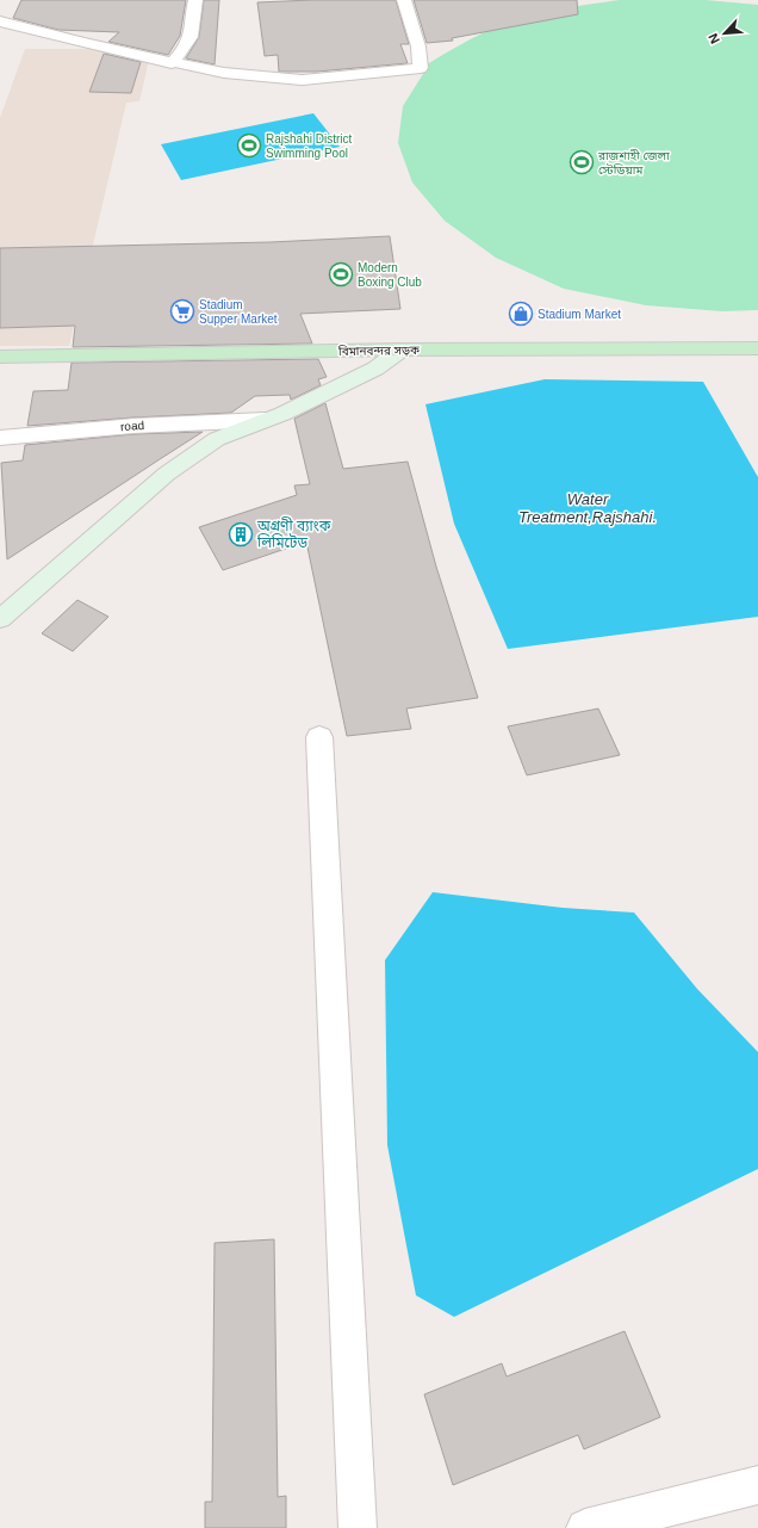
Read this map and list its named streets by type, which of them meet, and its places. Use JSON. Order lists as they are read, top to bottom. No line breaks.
{"streets":{"main road":["বিমানবন্দর সড়ক"],"street":["road"]},"water":["Water Treatment,Rajshahi."],"places":{"sports":["Rajshahi District Swimming Pool","রাজশাহী জেলা স্টেডিয়াম","Modern Boxing Club"],"supermarket":["Stadium Supper Market"],"shop":["Stadium Market"],"building":["অগ্রণী ব্যাংক লিমিটেড"]},"north":"bottom left"}
